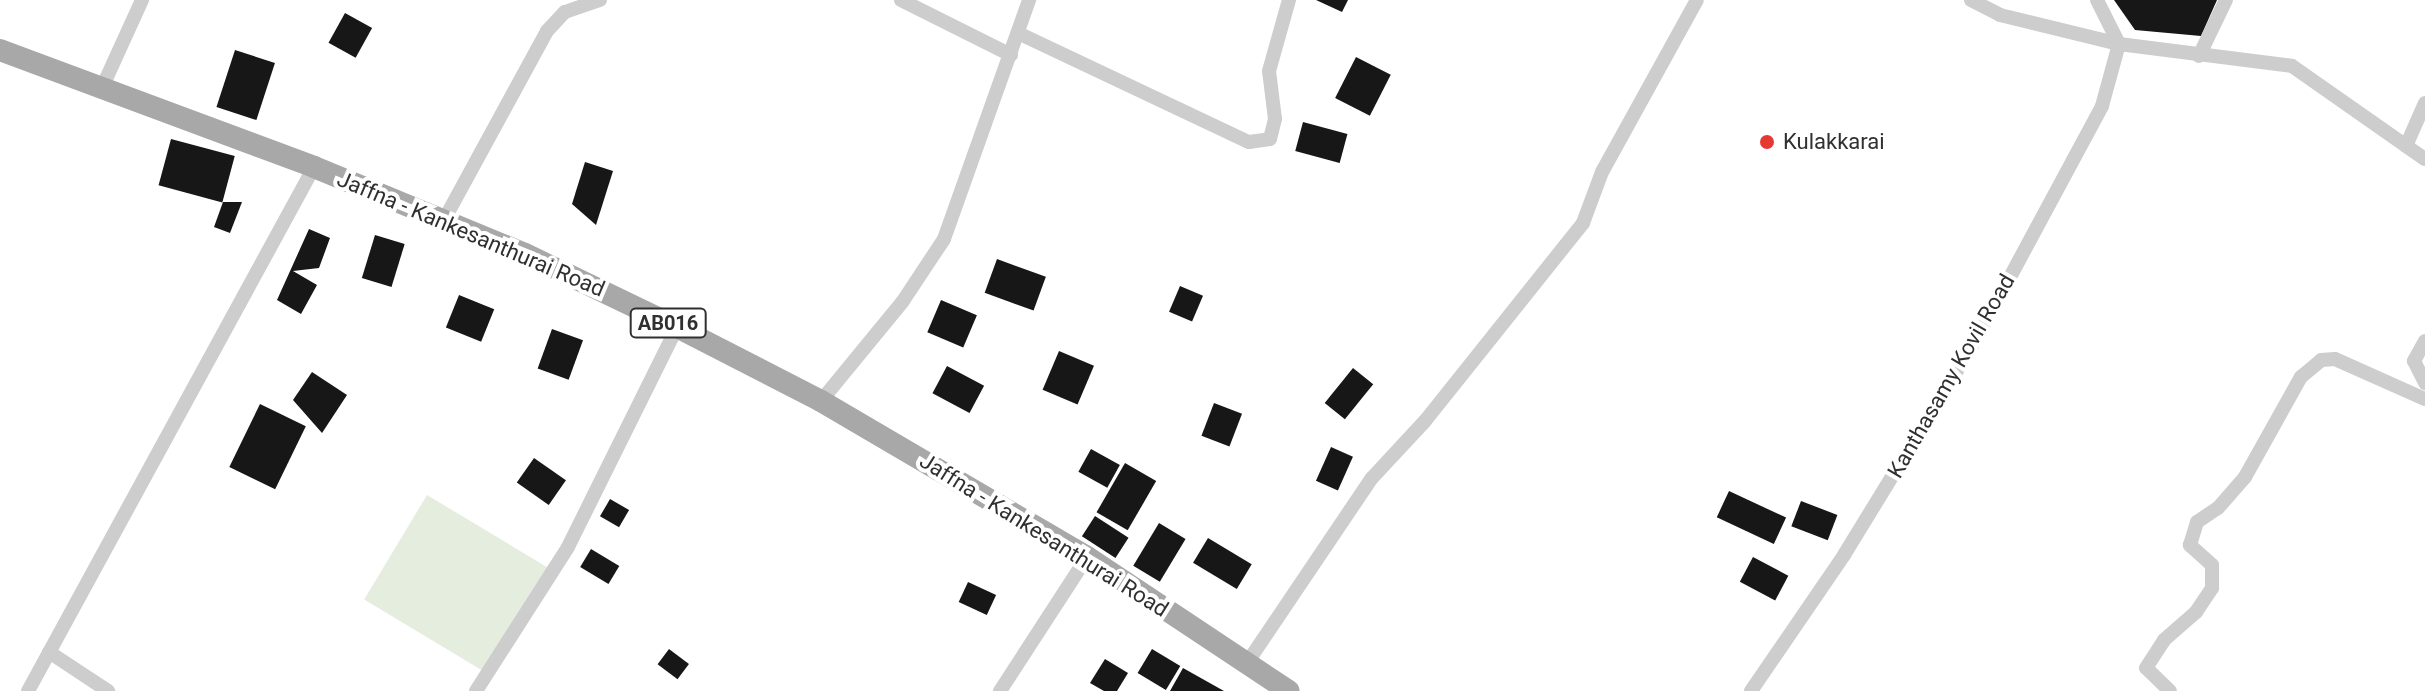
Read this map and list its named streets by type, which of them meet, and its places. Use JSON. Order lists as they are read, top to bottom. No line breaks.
{"streets":{"main road":["Jaffna - Kankesanthurai Road","AB016"],"street":["Kanthasamy Kovil Road"]},"places":["Kulakkarai"]}
